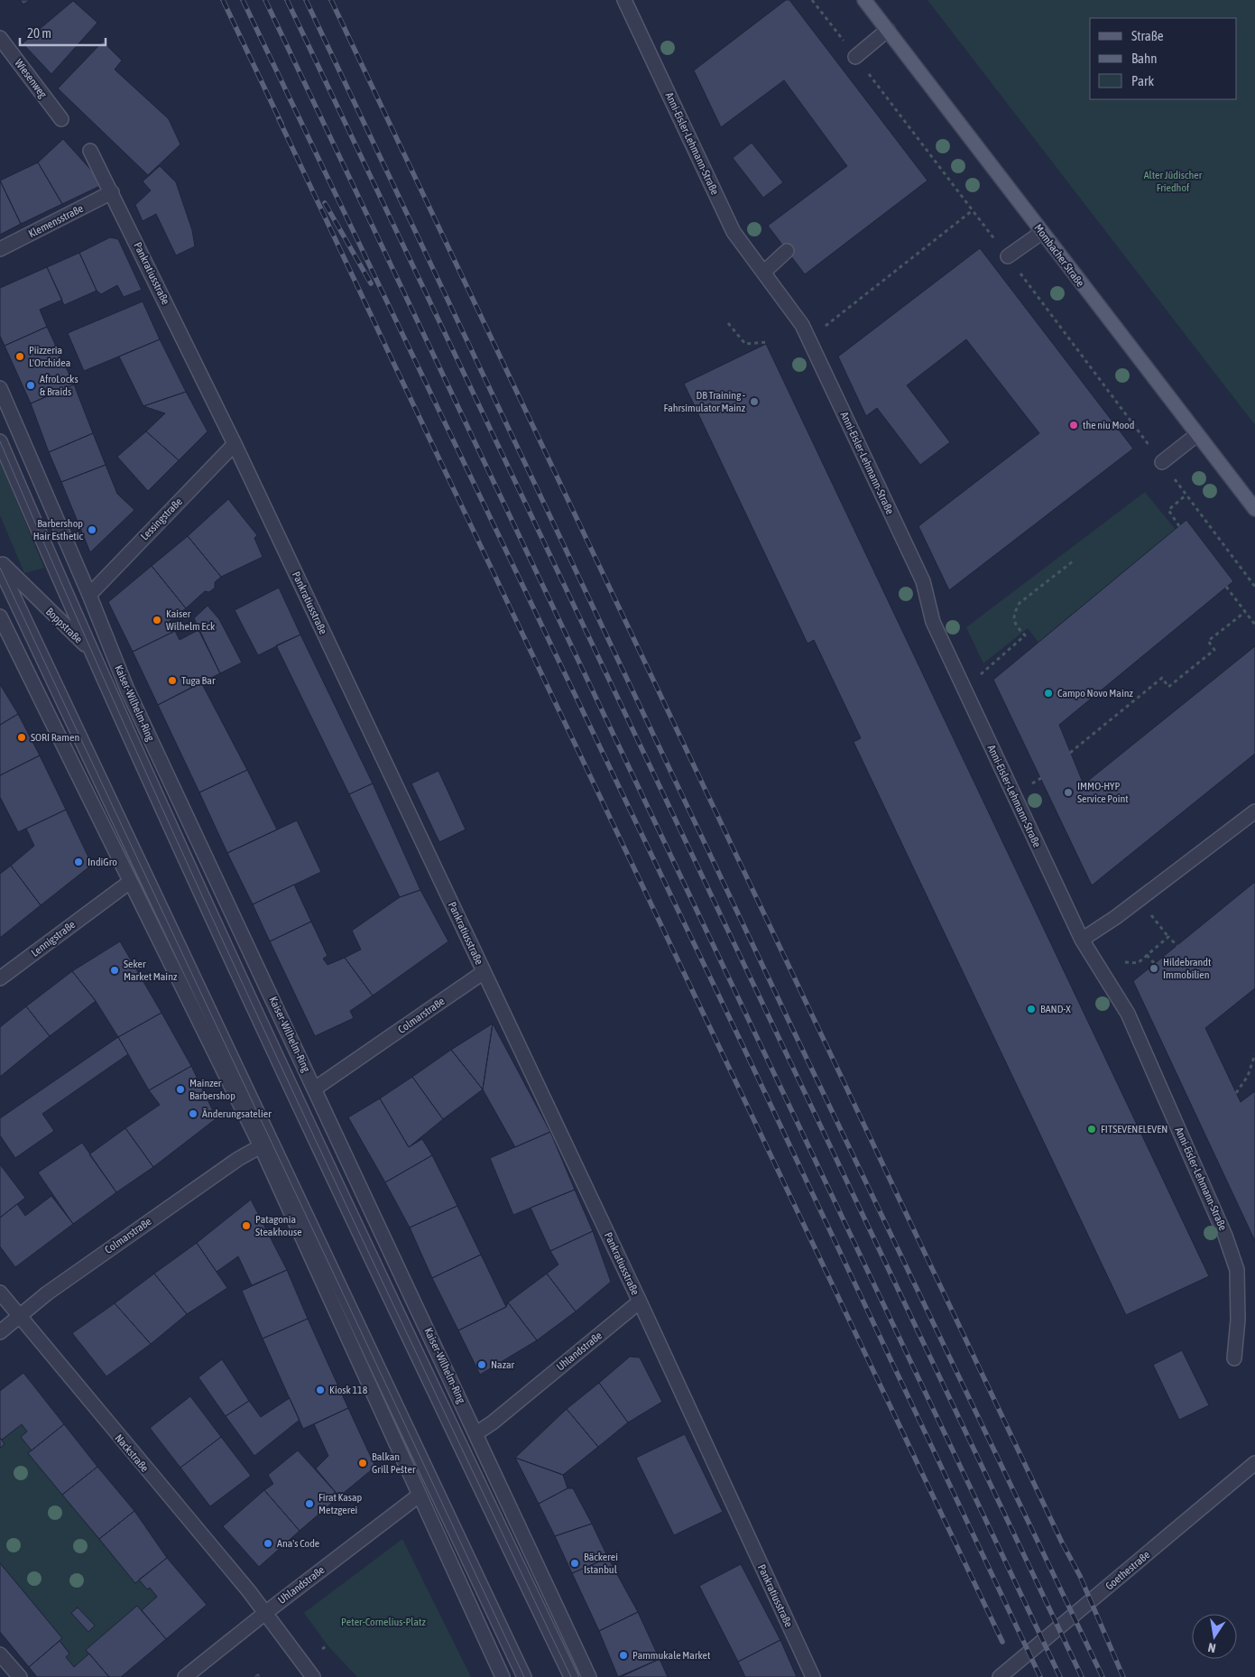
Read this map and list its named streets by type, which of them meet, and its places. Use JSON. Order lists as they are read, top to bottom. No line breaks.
{"streets":{"main road":["Mombacher Straße"],"street":["Wiesenweg","Anni-Eisler-Lehmann-Straße","Klemensstraße","Pankratiusstraße","Lessingstraße","Boppstraße","Kaiser-Wilhelm-Ring","Lennigstraße","Colmarstraße","Uhlandstraße","Nackstraße","Goethestraße"]},"crossings":[["Klemensstraße","Pankratiusstraße"],["Pankratiusstraße","Lessingstraße"],["Pankratiusstraße","Colmarstraße"],["Pankratiusstraße","Uhlandstraße"],["Lessingstraße","Kaiser-Wilhelm-Ring"],["Boppstraße","Kaiser-Wilhelm-Ring"],["Kaiser-Wilhelm-Ring","Colmarstraße"],["Kaiser-Wilhelm-Ring","Uhlandstraße"],["Colmarstraße","Nackstraße"],["Uhlandstraße","Nackstraße"]],"parks":["Alter Jüdischer Friedhof","Peter-Cornelius-Platz"],"places":["Piizzeria L'Orchidea","AfroLocks & Braids","DB Training - Fahrsimulator Mainz","the niu Mood","Barbershop Hair Esthetic","Kaiser Wilhelm Eck","Tuga Bar","Campo Novo Mainz","SORI Ramen","IMMO-HYP Service Point","IndiGro","Hildebrandt Immobilien","Seker Market Mainz","BAND-X","Mainzer Barbershop","Änderungsatelier","FITSEVENELEVEN","Patagonia Steakhouse","Nazar","Kiosk 118","Balkan Grill Pešter","Firat Kasap Metzgerei","Ana's Code","Bäckerei Istanbul","Pammukale Market"],"legend":["Straße","Bahn","Park"],"scale_bar":"20 m","north":"bottom"}
